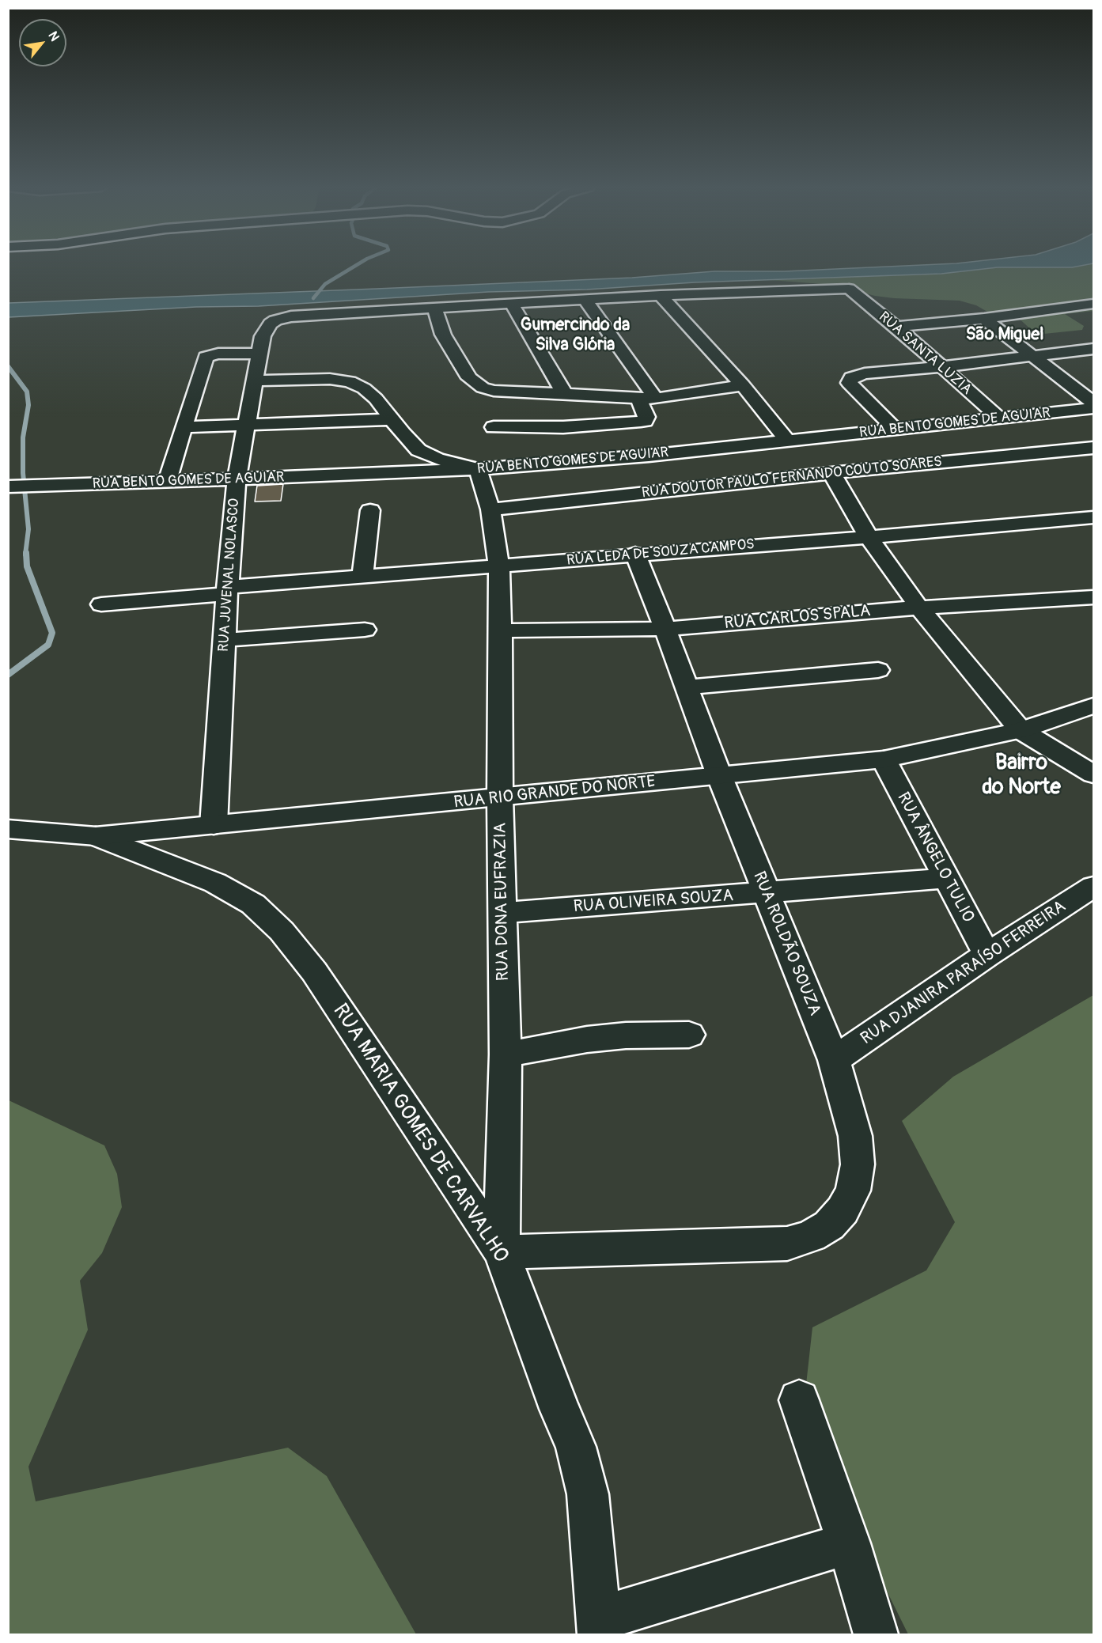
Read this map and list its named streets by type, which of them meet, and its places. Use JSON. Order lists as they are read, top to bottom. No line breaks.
{"streets":{"street":["RUA SANTA LUZIA","RUA BENTO GOMES DE AGUIAR","RUA DOUTOR PAULO FERNANDO COUTO SOARES","RUA LEDA DE SOUZA CAMPOS","RUA JUVENAL NOLASCO","RUA CARLOS SPALA","RUA RIO GRANDE DO NORTE","RUA ÂNGELO TULIO","RUA DONA EUFRAZIA","RUA OLIVEIRA SOUZA","RUA ROLDÃO SOUZA","RUA DJANIRA PARAÍSO FERREIRA","RUA MARIA GOMES DE CARVALHO"]},"crossings":[["RUA SANTA LUZIA","RUA BENTO GOMES DE AGUIAR"],["RUA SANTA LUZIA","RUA JUVENAL NOLASCO"],["RUA BENTO GOMES DE AGUIAR","RUA JUVENAL NOLASCO"],["RUA BENTO GOMES DE AGUIAR","RUA DONA EUFRAZIA"],["RUA DOUTOR PAULO FERNANDO COUTO SOARES","RUA DONA EUFRAZIA"],["RUA LEDA DE SOUZA CAMPOS","RUA JUVENAL NOLASCO"],["RUA LEDA DE SOUZA CAMPOS","RUA DONA EUFRAZIA"],["RUA LEDA DE SOUZA CAMPOS","RUA ROLDÃO SOUZA"],["RUA JUVENAL NOLASCO","RUA RIO GRANDE DO NORTE"],["RUA CARLOS SPALA","RUA DONA EUFRAZIA"],["RUA CARLOS SPALA","RUA ROLDÃO SOUZA"],["RUA RIO GRANDE DO NORTE","RUA ÂNGELO TULIO"],["RUA RIO GRANDE DO NORTE","RUA DONA EUFRAZIA"],["RUA RIO GRANDE DO NORTE","RUA ROLDÃO SOUZA"],["RUA RIO GRANDE DO NORTE","RUA MARIA GOMES DE CARVALHO"],["RUA ÂNGELO TULIO","RUA OLIVEIRA SOUZA"],["RUA ÂNGELO TULIO","RUA DJANIRA PARAÍSO FERREIRA"],["RUA DONA EUFRAZIA","RUA OLIVEIRA SOUZA"],["RUA DONA EUFRAZIA","RUA ROLDÃO SOUZA"],["RUA DONA EUFRAZIA","RUA MARIA GOMES DE CARVALHO"],["RUA OLIVEIRA SOUZA","RUA ROLDÃO SOUZA"],["RUA ROLDÃO SOUZA","RUA DJANIRA PARAÍSO FERREIRA"],["RUA ROLDÃO SOUZA","RUA MARIA GOMES DE CARVALHO"]],"districts":["Gumercindo da Silva Glória","São Miguel","Bairro do Norte"],"north":"top right"}
